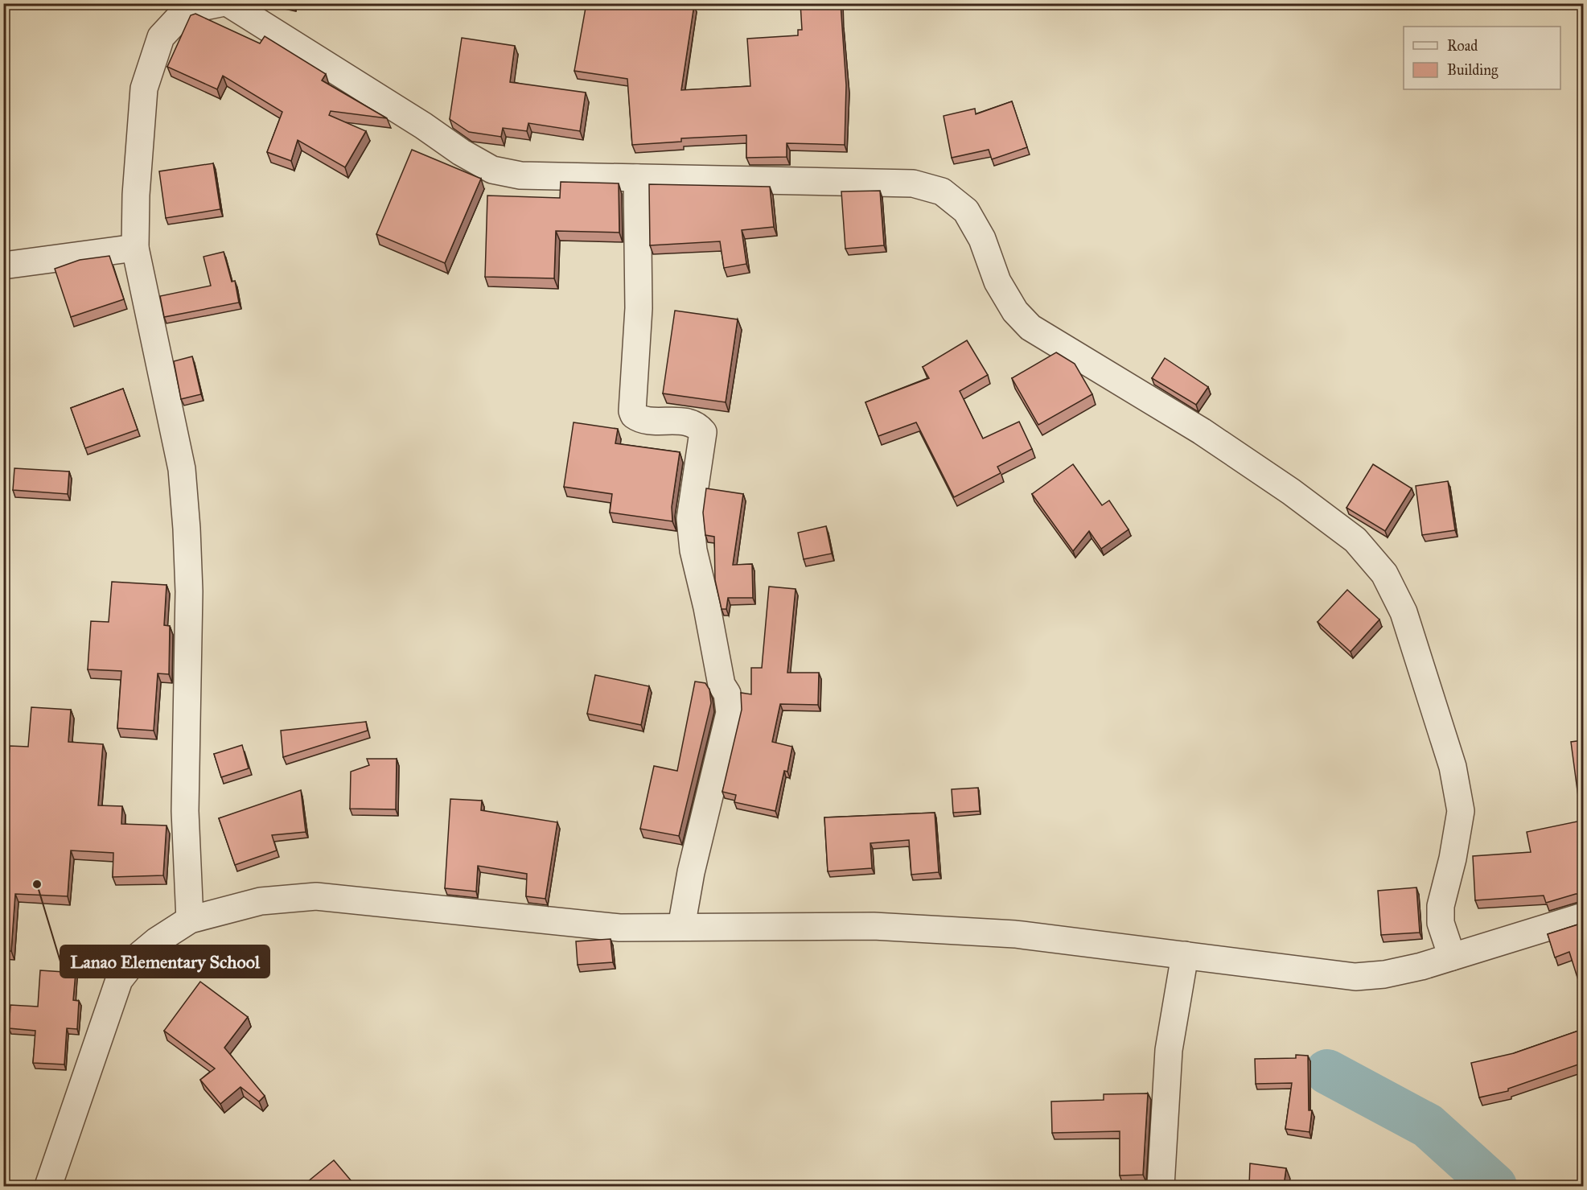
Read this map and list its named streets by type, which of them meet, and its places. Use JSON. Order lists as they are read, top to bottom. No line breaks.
{"places":["Lanao Elementary School"],"legend":["Road","Building"]}
